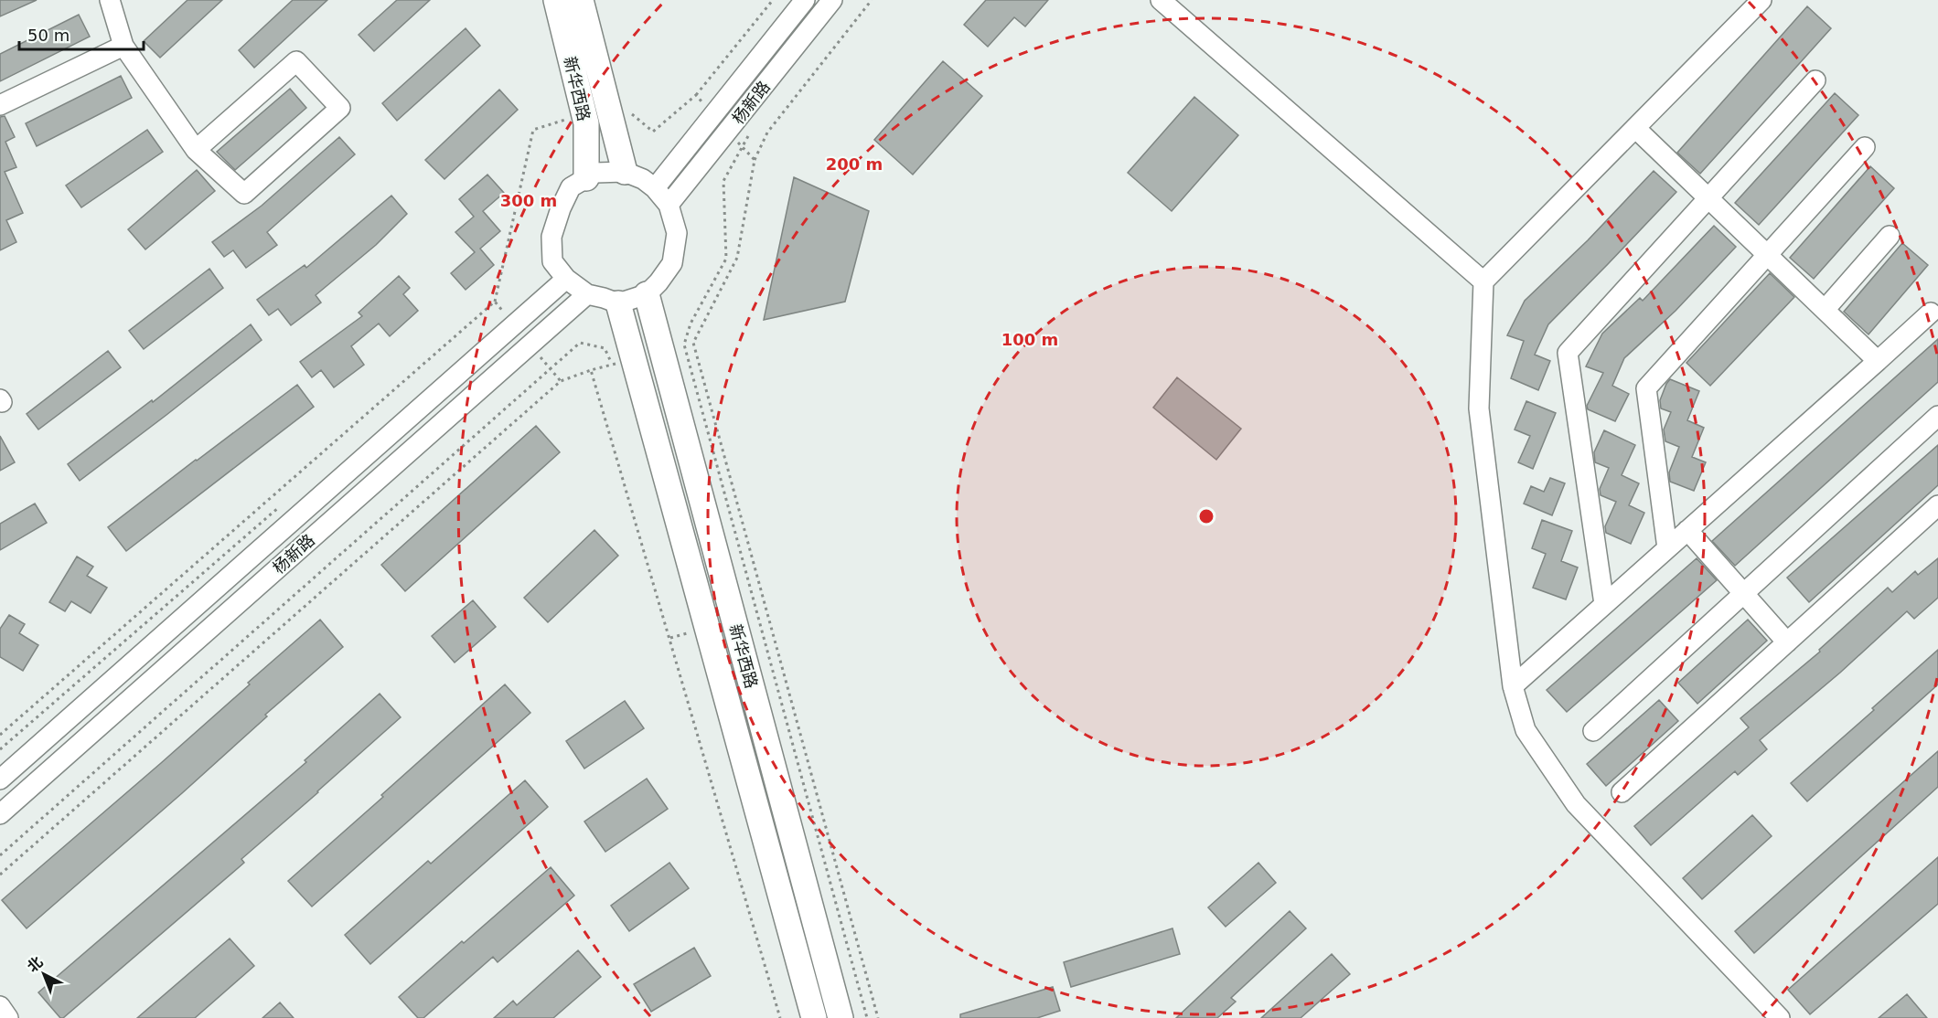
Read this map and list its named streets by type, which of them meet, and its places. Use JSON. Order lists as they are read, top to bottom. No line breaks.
{"streets":{"main road":["新华西路"],"street":["杨新路"]},"crossings":[["新华西路","杨新路"]],"scale_bar":"50 m","north":"top left","rings":["200 m","300 m","100 m"]}
